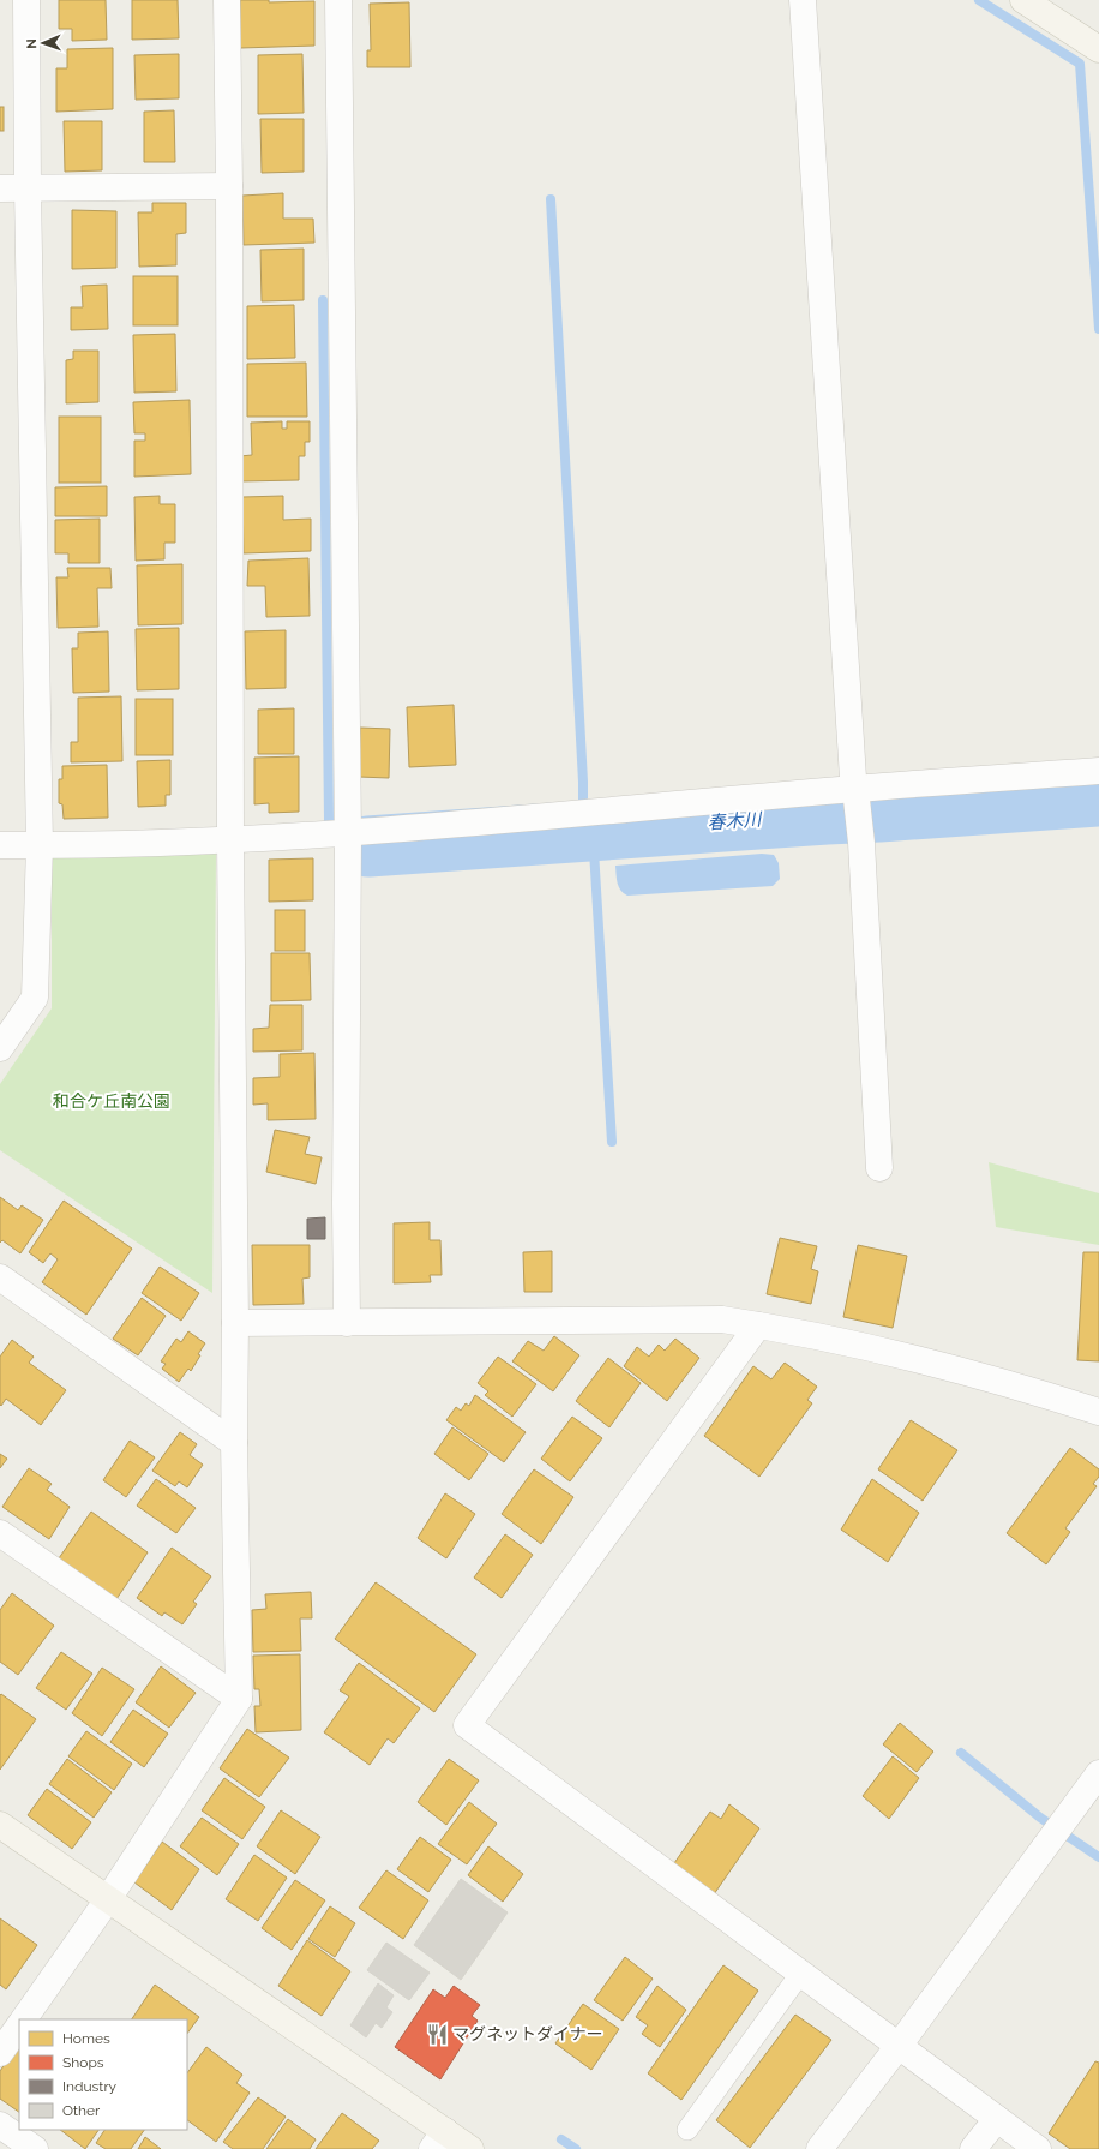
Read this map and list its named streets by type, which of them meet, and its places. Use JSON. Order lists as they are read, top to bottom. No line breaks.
{"water":["春木川"],"parks":["和合ケ丘南公園"],"places":{"restaurant":["マグネットダイナー"]},"legend":["Homes","Shops","Industry","Other"],"north":"left"}
